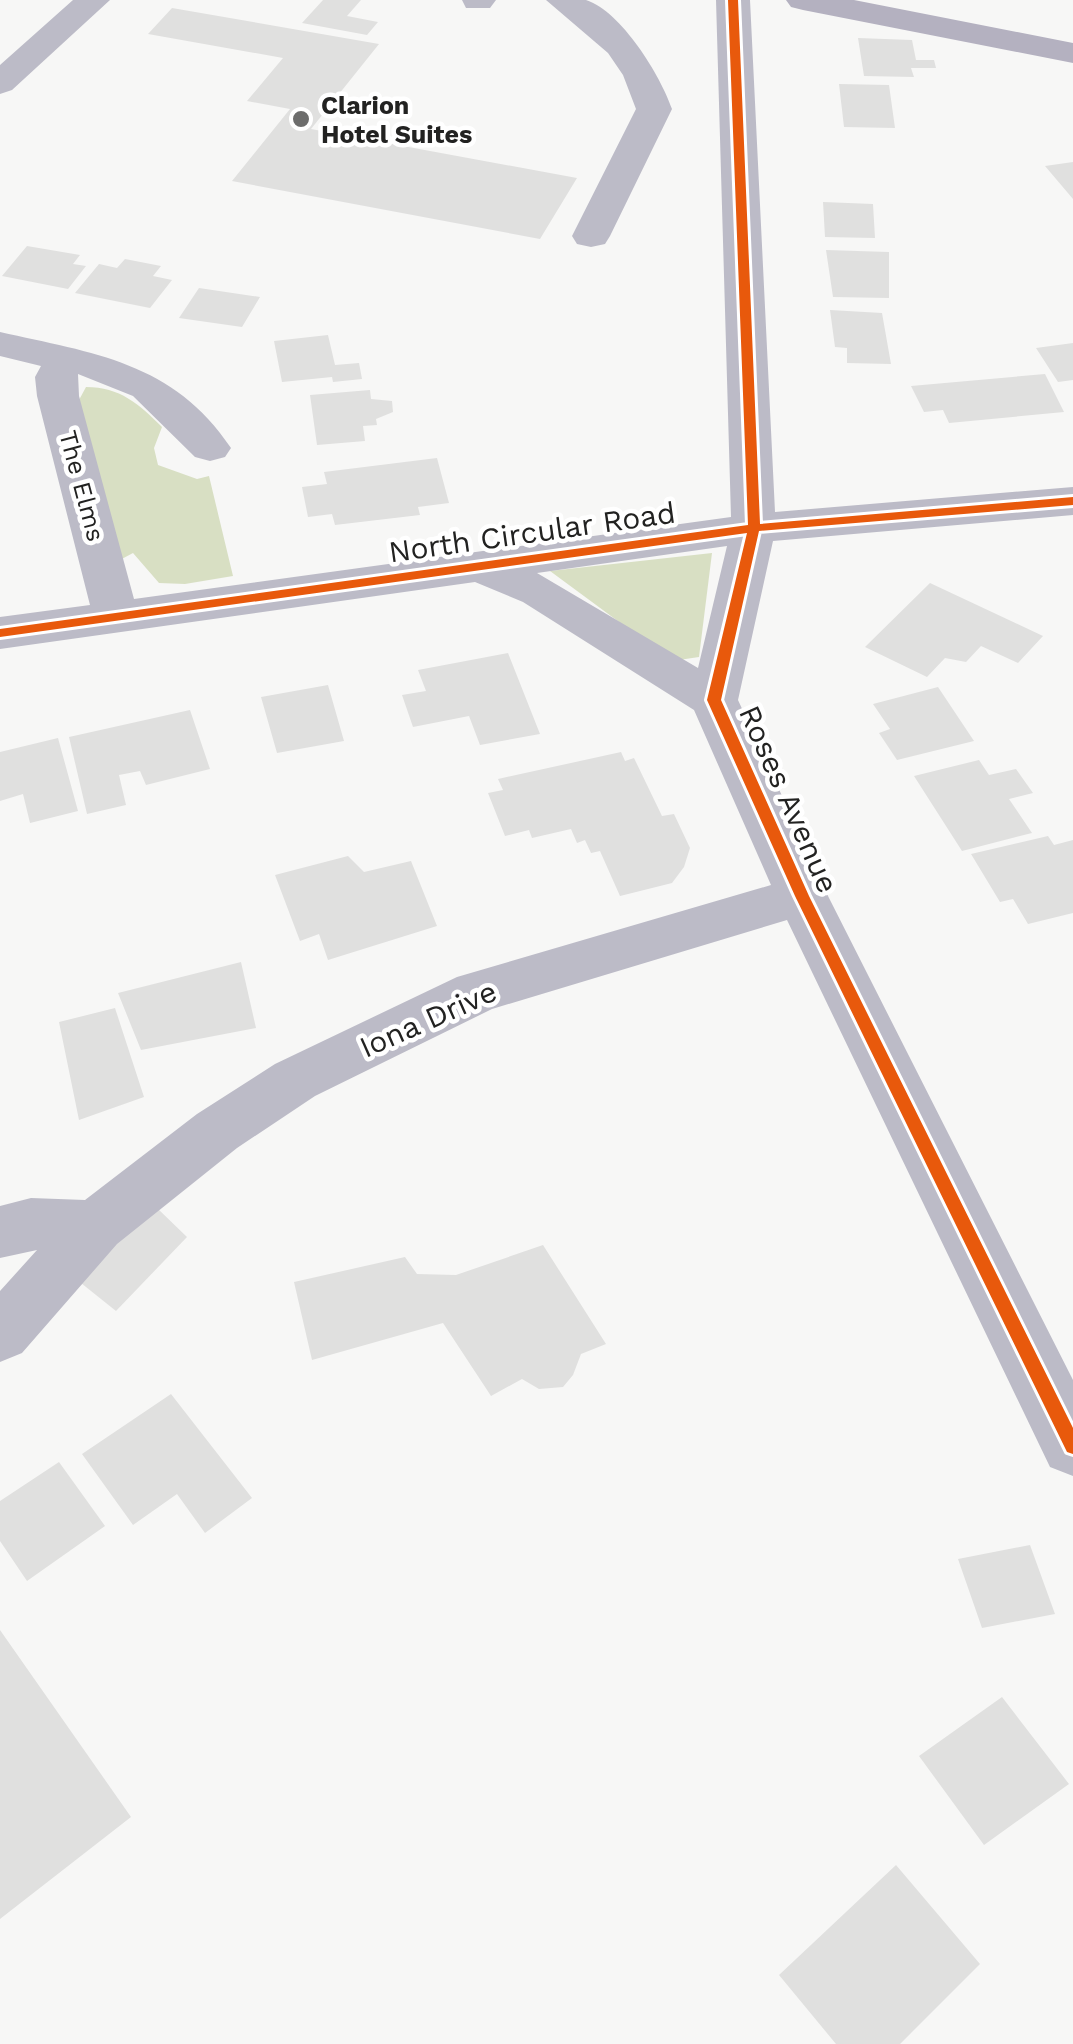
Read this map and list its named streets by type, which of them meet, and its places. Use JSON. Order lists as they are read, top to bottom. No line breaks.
{"streets":{"street":["The Elms","North Circular Road","Roses Avenue","Iona Drive"]},"crossings":[["The Elms","North Circular Road"],["North Circular Road","Roses Avenue"],["Roses Avenue","Iona Drive"]],"places":["Clarion Hotel Suites"]}
